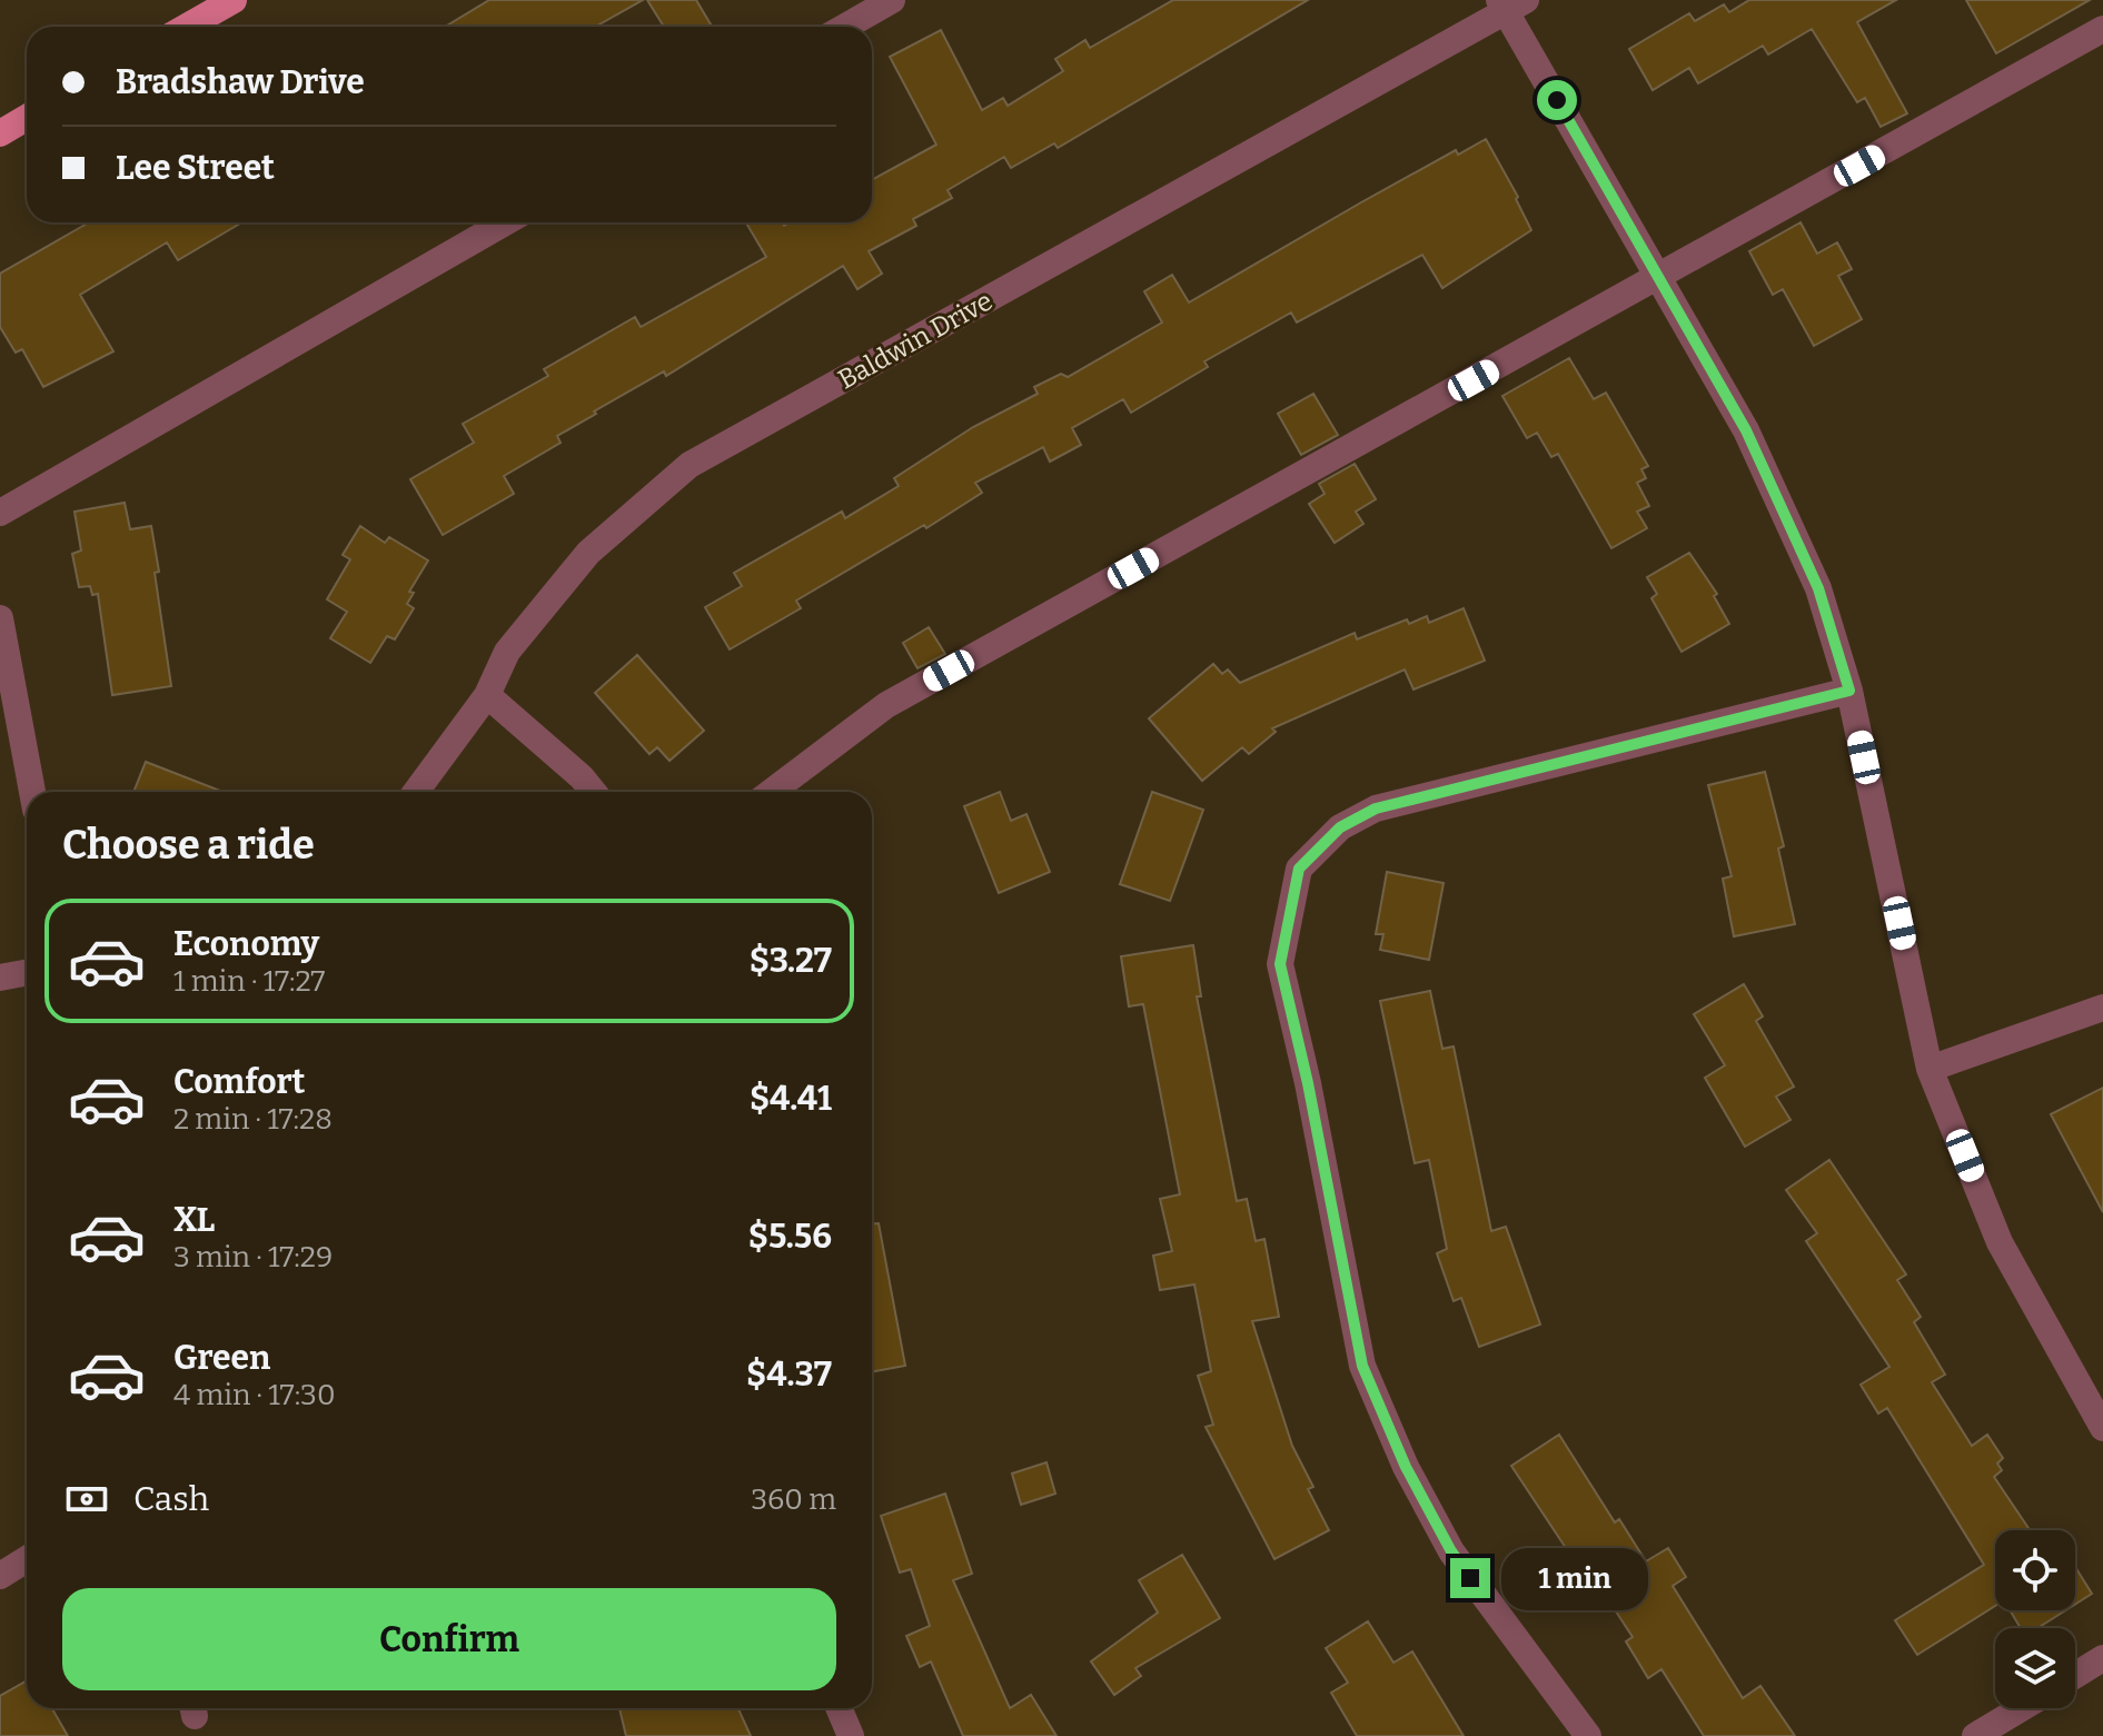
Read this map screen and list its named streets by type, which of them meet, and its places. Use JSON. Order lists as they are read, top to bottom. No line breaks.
{"streets":{"street":["Baldwin Drive"]},"page":{"banner":["Bradshaw Drive","Lee Street"],"heading":"Choose a ride","list":[{"name":"Economy","note":"1 min · 17:27","value":"$3.27"},{"name":"Comfort","note":"2 min · 17:28","value":"$4.41"},{"name":"XL","note":"3 min · 17:29","value":"$5.56"},{"name":"Green","note":"4 min · 17:30","value":"$4.37"}],"pay":["Cash","360 m"],"bubble":"1 min","buttons":"Confirm"}}
